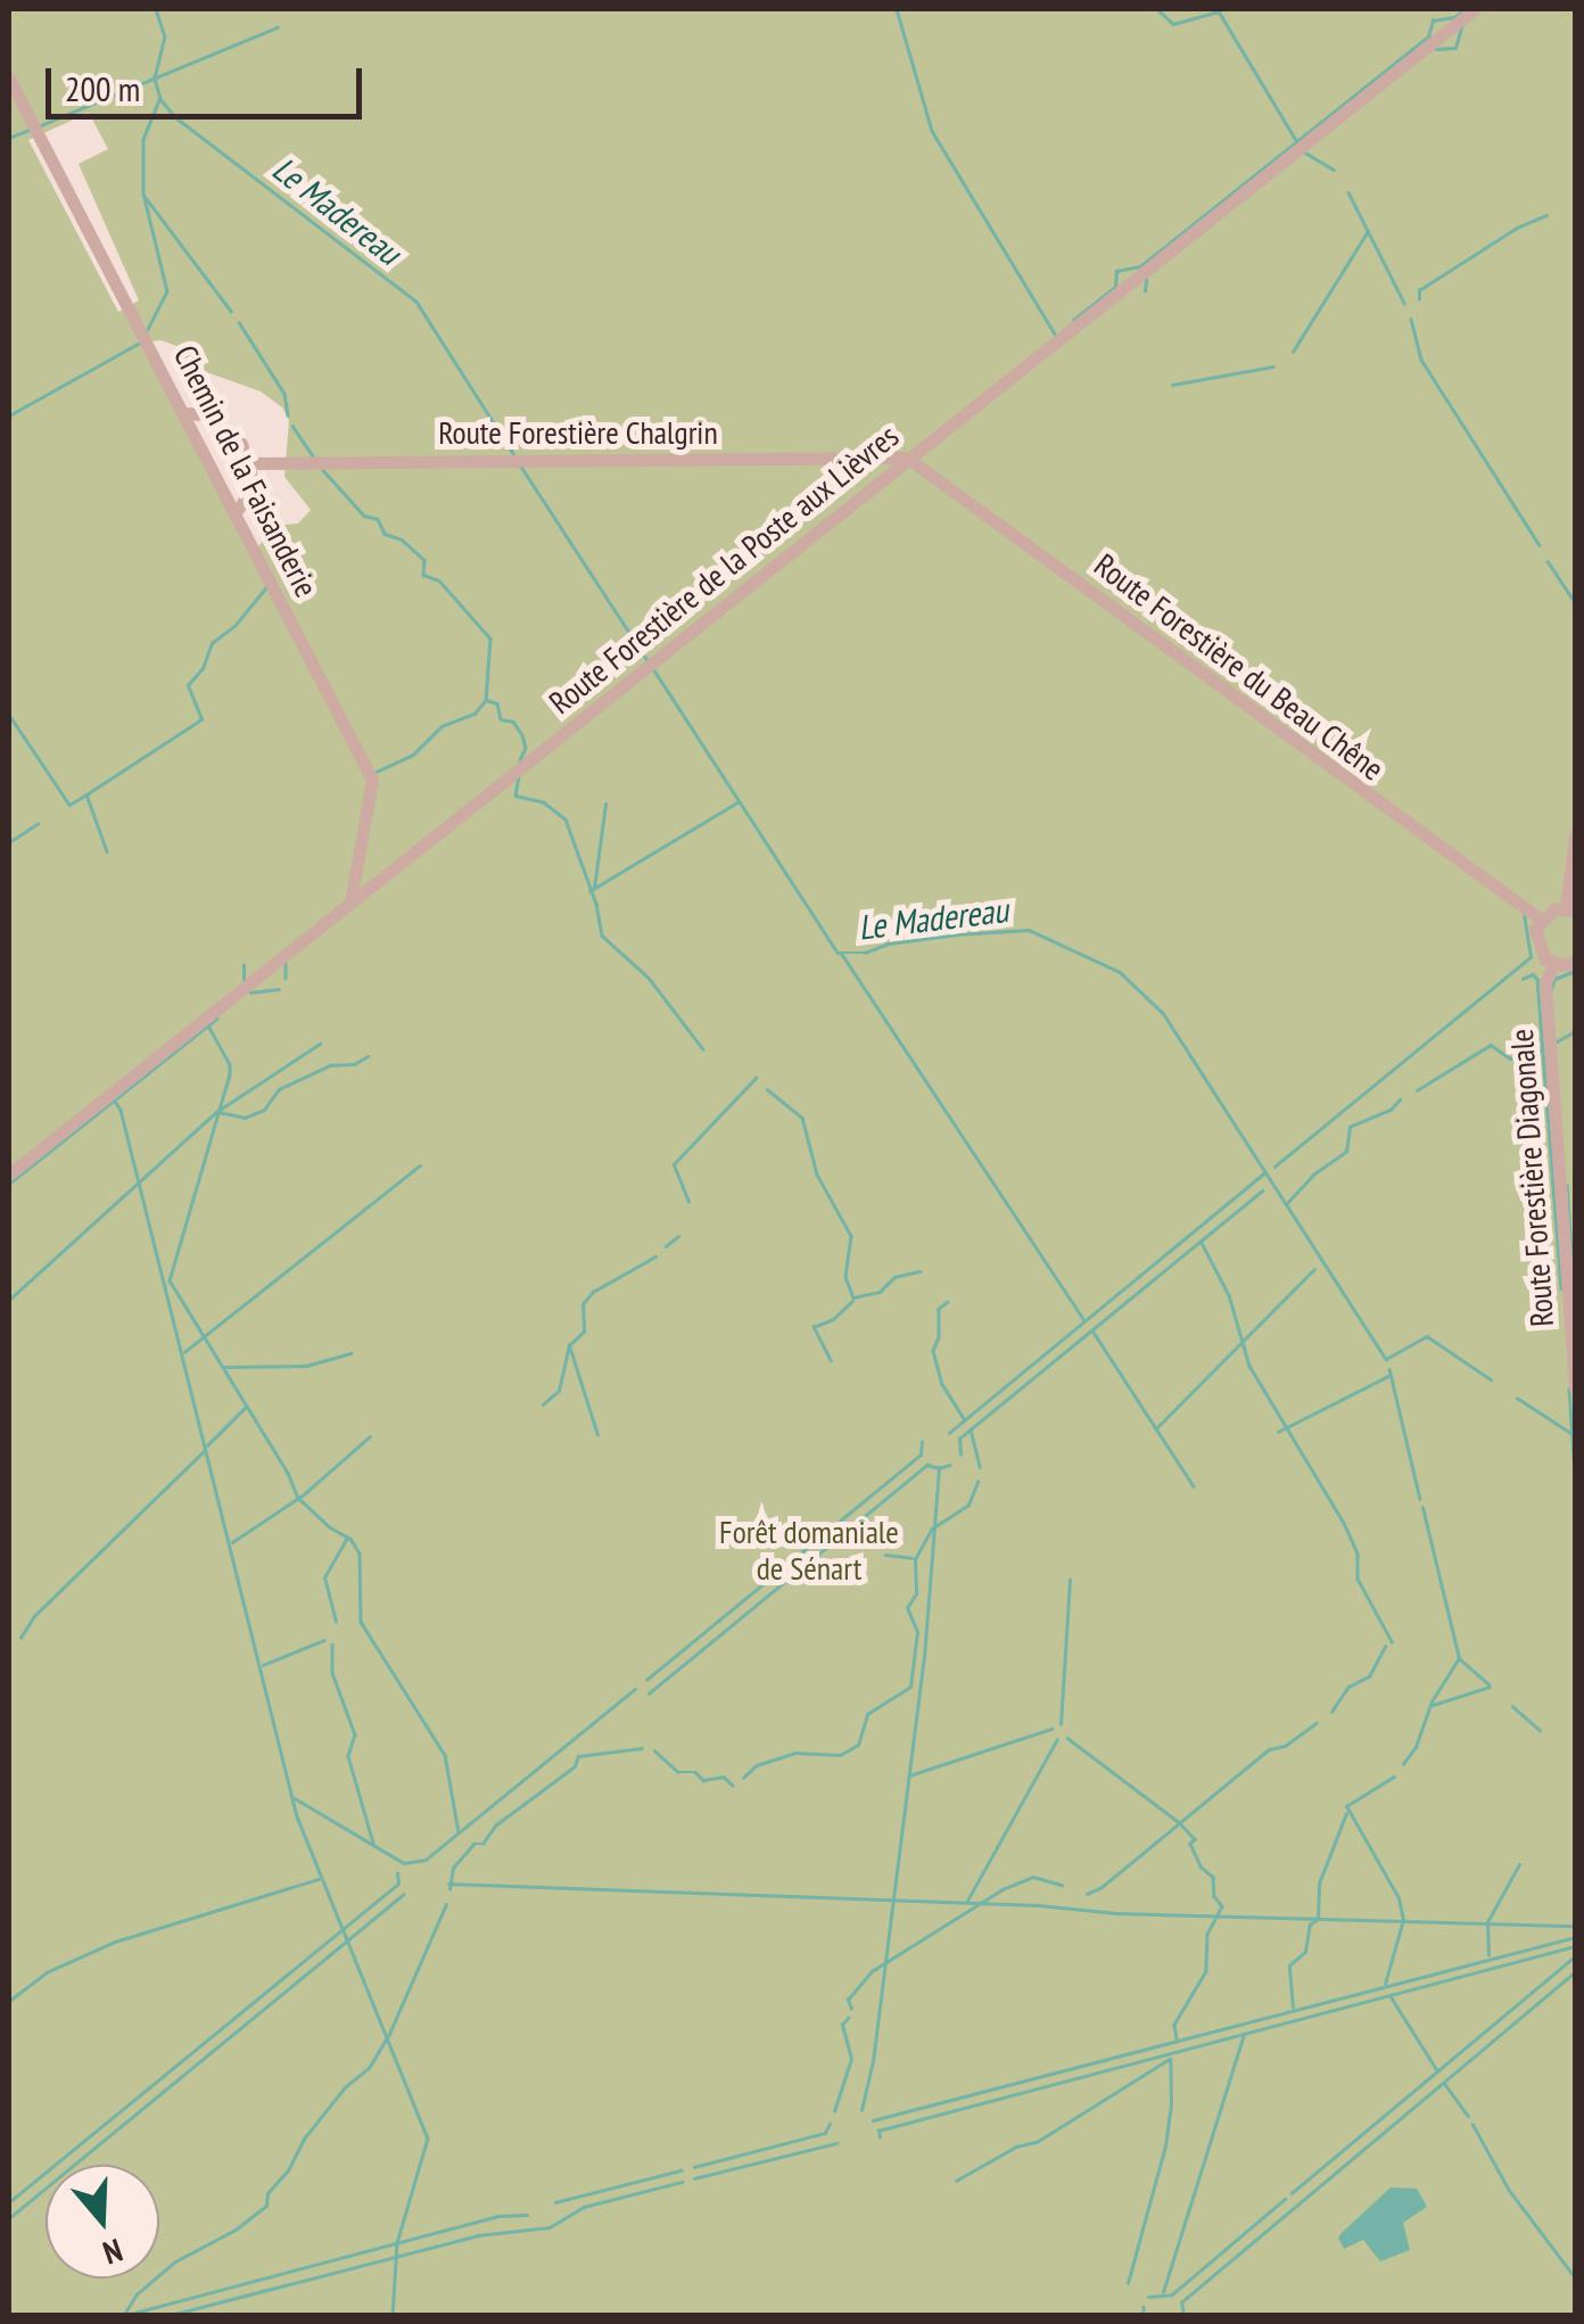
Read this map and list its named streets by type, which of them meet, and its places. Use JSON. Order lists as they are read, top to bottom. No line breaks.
{"streets":{"street":["Route Forestière Chalgrin","Chemin de la Faisanderie","Route Forestière de la Poste aux Lièvres","Route Forestière du Beau Chêne","Route Forestière Diagonale"]},"crossings":[["Route Forestière Chalgrin","Route Forestière de la Poste aux Lièvres"],["Route Forestière Chalgrin","Route Forestière du Beau Chêne"],["Chemin de la Faisanderie","Route Forestière de la Poste aux Lièvres"],["Route Forestière de la Poste aux Lièvres","Route Forestière du Beau Chêne"]],"water":["Le Madereau"],"parks":["Forêt domaniale de Sénart"],"scale_bar":"200 m","north":"bottom"}
